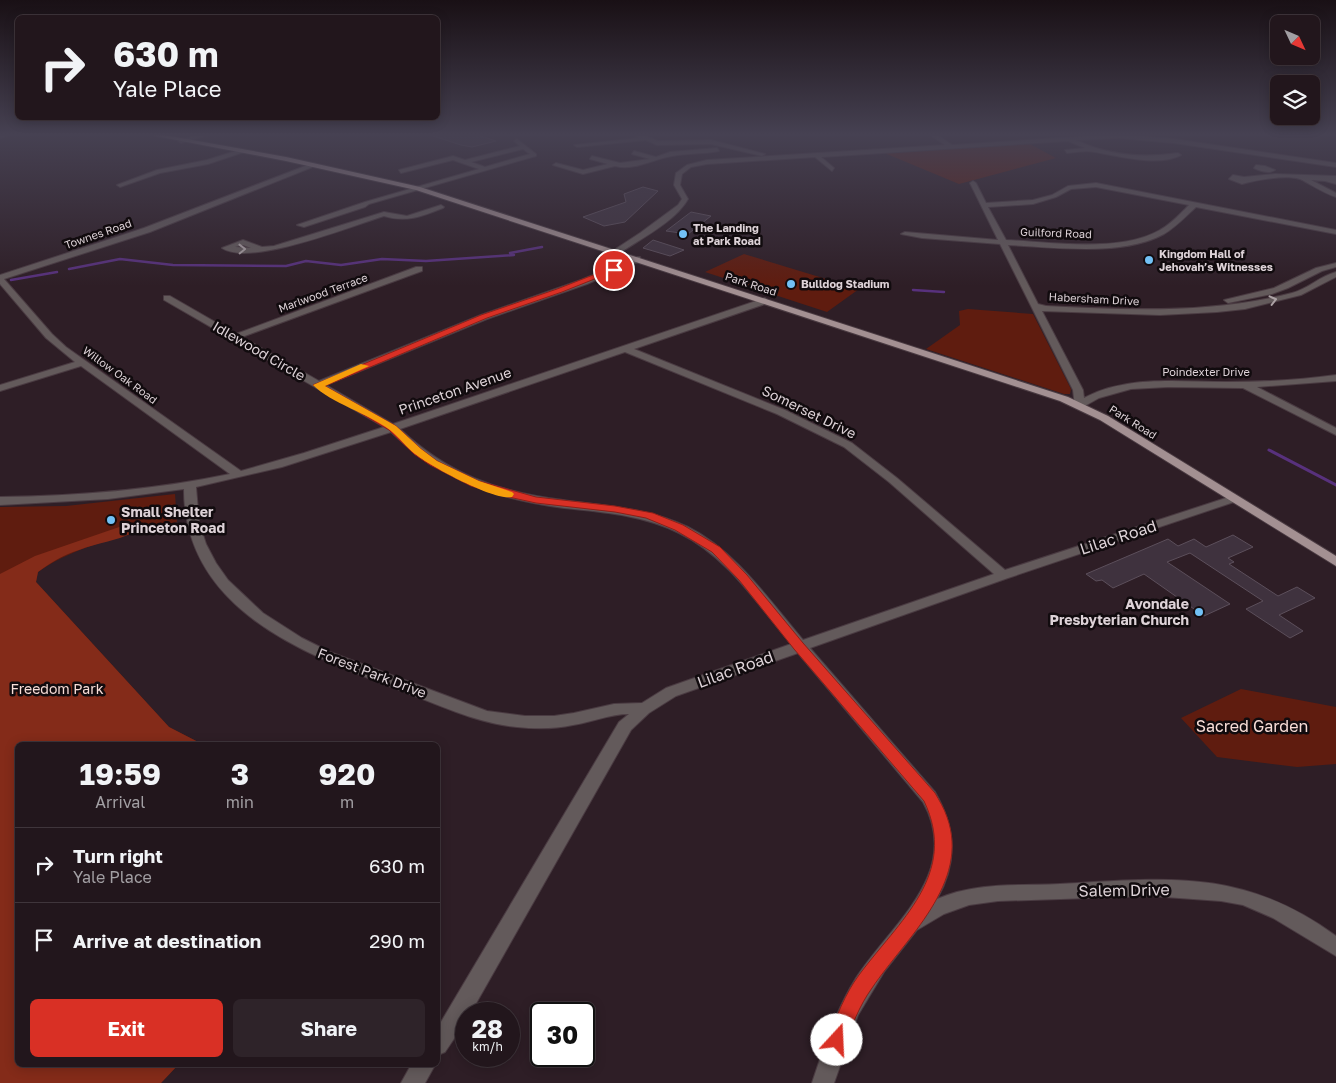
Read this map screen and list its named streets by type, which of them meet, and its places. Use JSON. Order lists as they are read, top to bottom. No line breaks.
{"streets":{"main road":["Park Road"],"street":["Guilford Road","Townes Road","Marlwood Terrace","Habersham Drive","Idlewood Circle","Poindexter Drive","Willow Oak Road","Princeton Avenue","Somerset Drive","Lilac Road","Forest Park Drive","Salem Drive"]},"crossings":[["Townes Road","Willow Oak Road"],["Park Road","Poindexter Drive"],["Park Road","Princeton Avenue"],["Park Road","Lilac Road"],["Marlwood Terrace","Idlewood Circle"],["Idlewood Circle","Princeton Avenue"],["Idlewood Circle","Lilac Road"],["Idlewood Circle","Salem Drive"],["Willow Oak Road","Princeton Avenue"],["Princeton Avenue","Somerset Drive"],["Princeton Avenue","Forest Park Drive"],["Somerset Drive","Lilac Road"],["Lilac Road","Forest Park Drive"]],"parks":["Freedom Park","Sacred Garden"],"places":["The Landing at Park Road","Kingdom Hall of Jehovah’s Witnesses","Bulldog Stadium","Small Shelter Princeton Road","Avondale Presbyterian Church"],"north":"bottom right","page":{"turn":["630 m","Yale Place"],"eta":["19:59","Arrival","3","min","920","m"],"list":[{"name":"Turn right","note":"Yale Place","value":"630 m"},{"name":"Arrive at destination","value":"290 m"}],"buttons":["Exit","Share"],"speed":"28 km/h","limit":"30"}}
